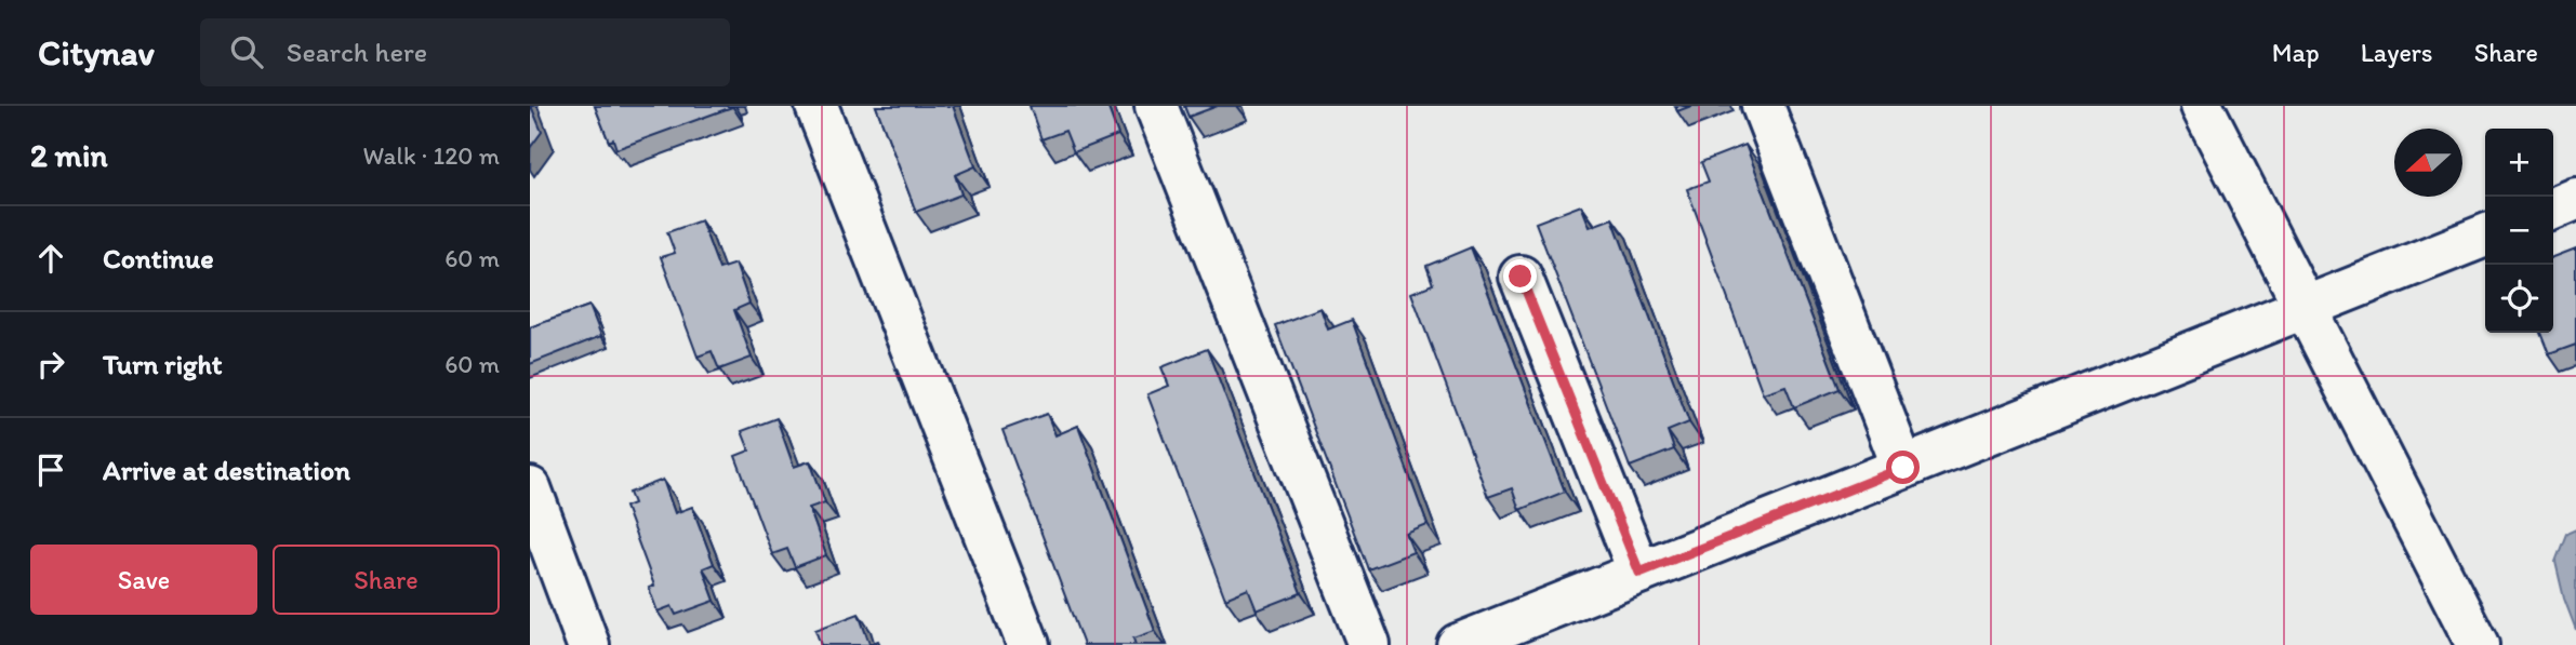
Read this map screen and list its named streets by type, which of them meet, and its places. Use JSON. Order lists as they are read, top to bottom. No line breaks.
{"north":"left","page":{"header":"Citynav","search":"Search here","nav":["Map","Layers","Share"],"heading":["2 min","Walk · 120 m"],"map_buttons":["+","−"],"list":[["Continue","60 m"],["Turn right","60 m"],"Arrive at destination"],"buttons":["Save","Share"]}}
